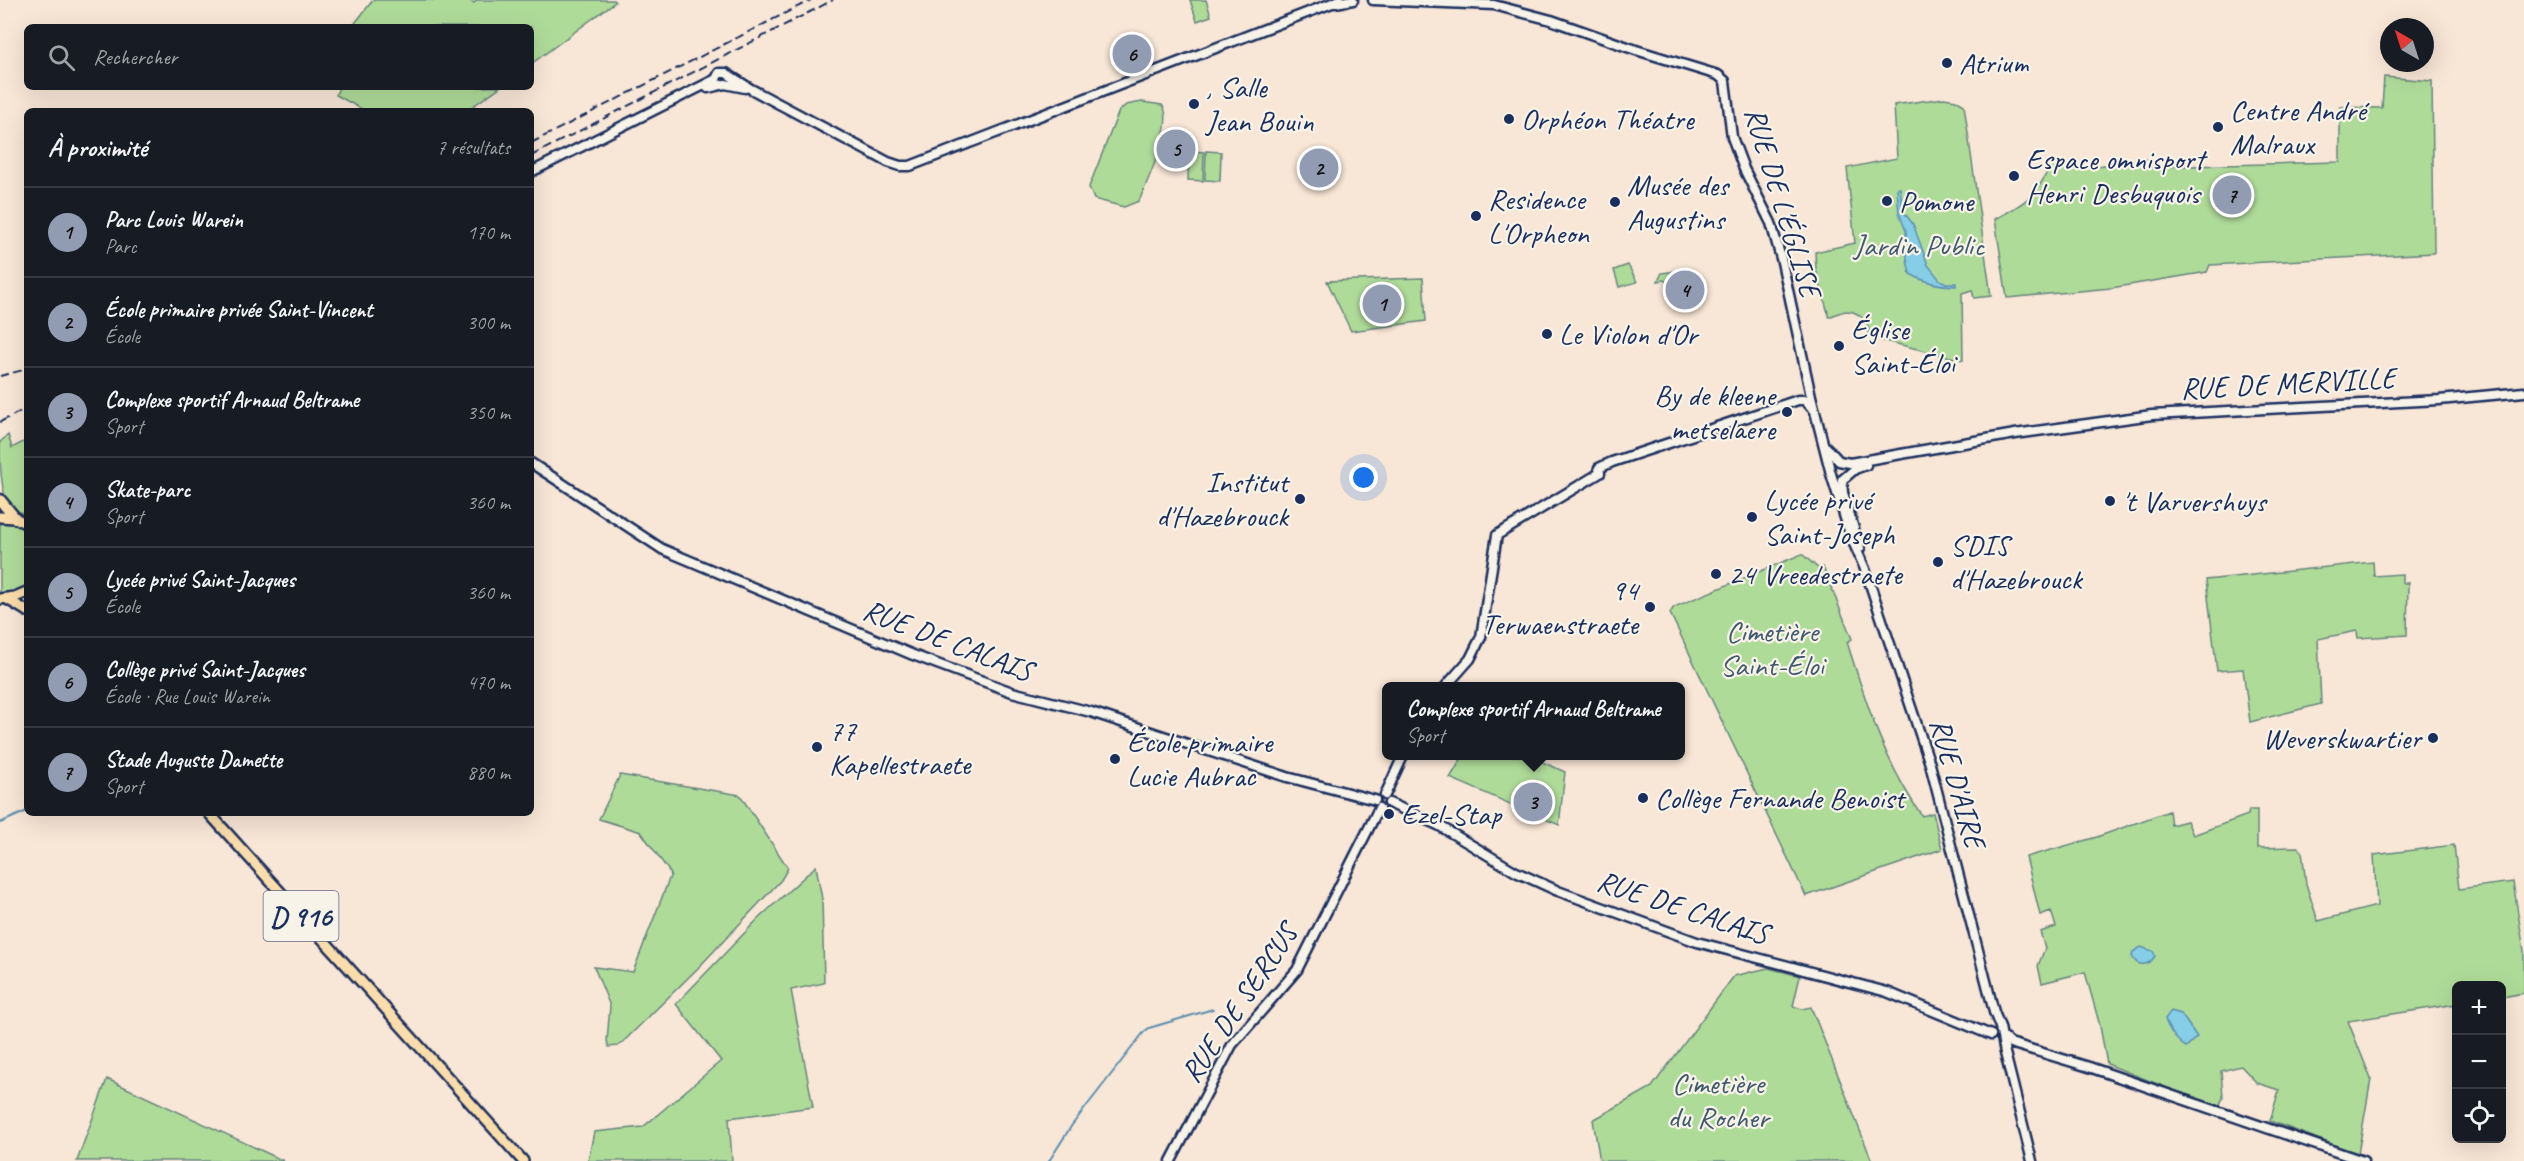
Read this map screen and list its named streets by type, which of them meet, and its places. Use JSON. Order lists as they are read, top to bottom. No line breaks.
{"streets":{"main road":["D 916"],"street":["RUE DE L'ÉGLISE","RUE DE MERVILLE","RUE DE CALAIS","RUE D'AIRE","RUE DE SERCUS"]},"crossings":[["RUE DE L'ÉGLISE","RUE D'AIRE"],["RUE DE MERVILLE","RUE D'AIRE"],["RUE DE CALAIS","RUE D'AIRE"],["RUE DE CALAIS","RUE DE SERCUS"]],"parks":["Jardin Public","Cimetière Saint-Éloi","Cimetière du Rocher"],"places":["Atrium",", Salle Jean Bouin","Orphéon Théatre","Centre André Malraux","Espace omnisport Henri Desbuquois","Pomone","Musée des Augustins","Residence L'Orpheon","Le Violon d'Or","Église Saint-Éloi","By de kleene metselaere","Institut d'Hazebrouck","'t Varvershuys","Lycée privé Saint-Joseph","SDIS d'Hazebrouck","24 Vreedestraete","94 Terwaenstraete","Weverskwartier","77 Kapellestraete","École primaire Lucie Aubrac","Collège Fernande Benoist","Ezel-Stap"],"north":"top left","page":{"search":"Rechercher","pins":["6","5","2","7","4","1","3"],"heading":["À proximité","7 résultats"],"list":[{"mark":"1","name":"Parc Louis Warein","note":"Parc","value":"170 m"},{"mark":"2","name":"École primaire privée Saint-Vincent","note":"École","value":"300 m"},{"mark":"3","name":"Complexe sportif Arnaud Beltrame","note":"Sport","value":"350 m"},{"mark":"4","name":"Skate-parc","note":"Sport","value":"360 m"},{"mark":"5","name":"Lycée privé Saint-Jacques","note":"École","value":"360 m"},{"mark":"6","name":"Collège privé Saint-Jacques","note":"École · Rue Louis Warein","value":"470 m"},{"mark":"7","name":"Stade Auguste Damette","note":"Sport","value":"880 m"}],"popup":["Complexe sportif Arnaud Beltrame","Sport"],"map_buttons":["+","−"]}}
